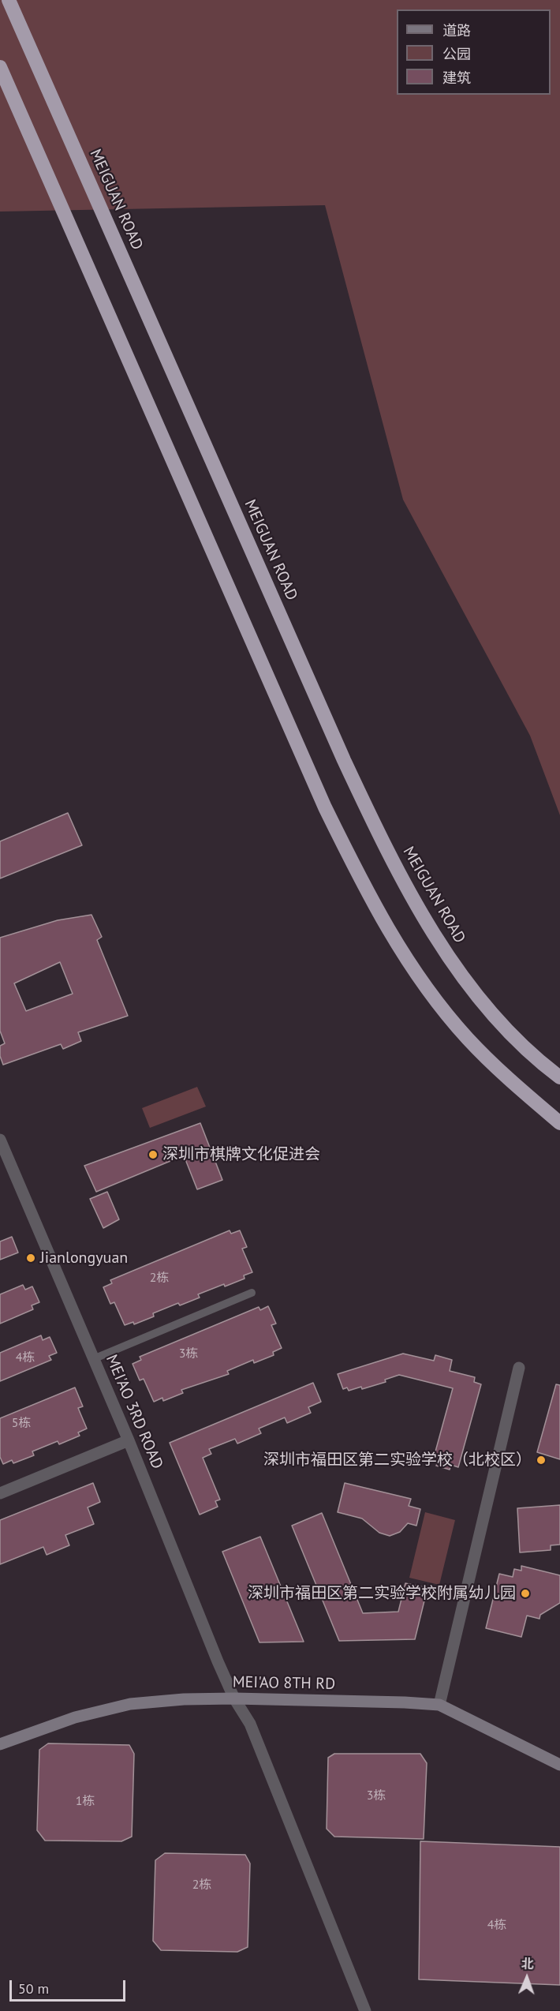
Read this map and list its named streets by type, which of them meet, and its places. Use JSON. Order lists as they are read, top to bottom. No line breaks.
{"streets":{"highway":["MEIGUAN ROAD"],"street":["MEI'AO 3RD ROAD","MEI'AO 8TH RD"]},"crossings":[["MEI'AO 3RD ROAD","MEI'AO 8TH RD"]],"places":["深圳市棋牌文化促进会","Jianlongyuan","深圳市福田区第二实验学校（北校区）","深圳市福田区第二实验学校附属幼儿园"],"house_numbers":["2栋","3栋","4栋","5栋","3栋","1栋","2栋","4栋"],"legend":["道路","公园","建筑"],"scale_bar":"50 m","north":"top"}
